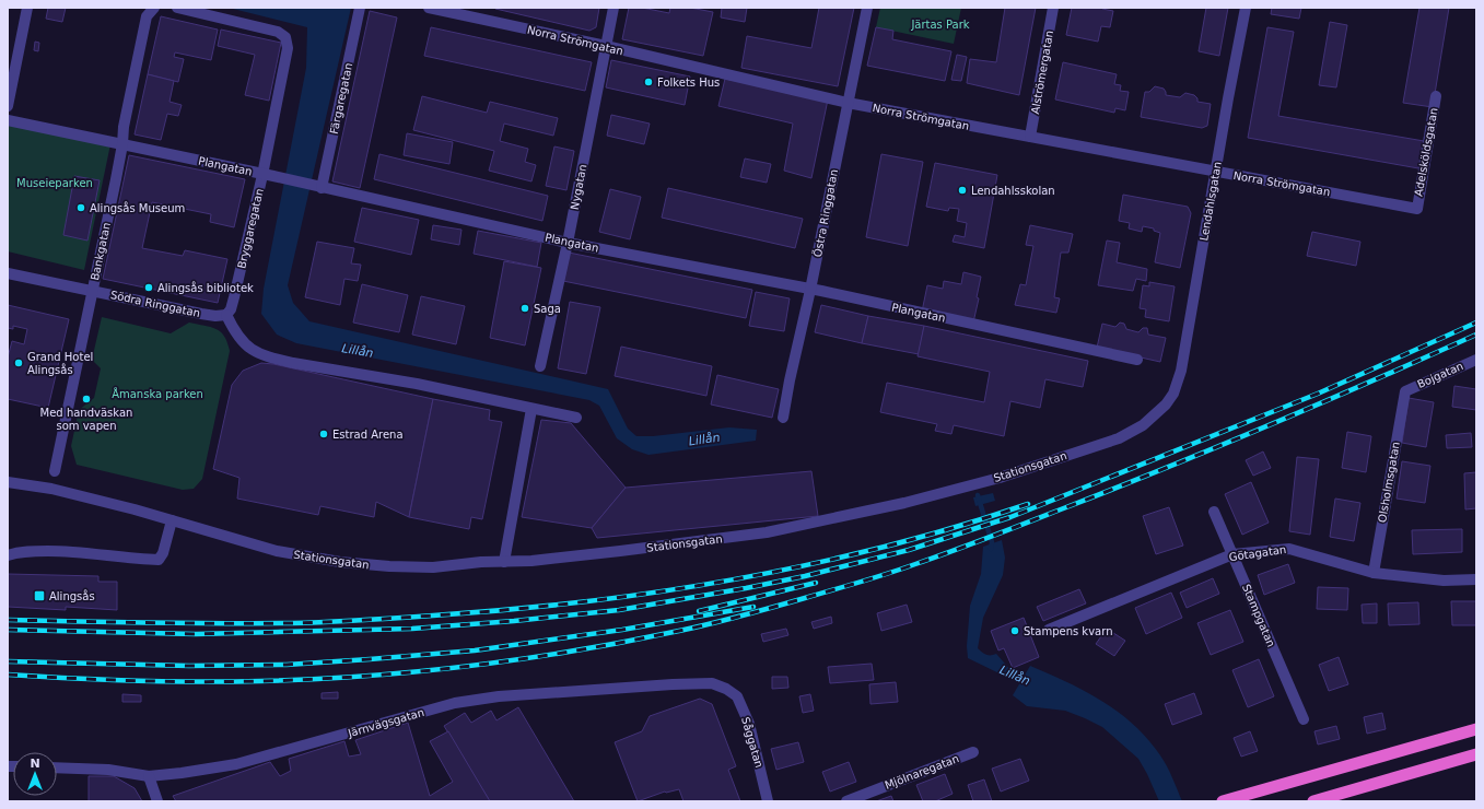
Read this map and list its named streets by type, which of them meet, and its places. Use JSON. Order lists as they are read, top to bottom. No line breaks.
{"streets":{"street":["Norra Strömgatan","Alströmergatan","Färgaregatan","Adelsköldsgatan","Plangatan","Nygatan","Lendahlsgatan","Östra Ringgatan","Bryggaregatan","Bankgatan","Södra Ringgatan","Bojgatan","Stationsgatan","Olsholmsgatan","Götagatan","Stampgatan","Järnvägsgatan","Såggatan","Mjölnaregatan"]},"crossings":[["Norra Strömgatan","Alströmergatan"],["Norra Strömgatan","Adelsköldsgatan"],["Norra Strömgatan","Nygatan"],["Norra Strömgatan","Lendahlsgatan"],["Norra Strömgatan","Östra Ringgatan"],["Färgaregatan","Plangatan"],["Plangatan","Nygatan"],["Plangatan","Östra Ringgatan"],["Plangatan","Bryggaregatan"],["Plangatan","Bankgatan"],["Lendahlsgatan","Stationsgatan"],["Bryggaregatan","Södra Ringgatan"],["Bankgatan","Södra Ringgatan"],["Bojgatan","Olsholmsgatan"],["Olsholmsgatan","Götagatan"],["Götagatan","Stampgatan"],["Järnvägsgatan","Såggatan"]],"water":["Lillån"],"parks":["Järtas Park","Museieparken","Åmanska parken"],"places":{"other":["Folkets Hus","Lendahlsskolan","Alingsås Museum","Alingsås bibliotek","Saga","Grand Hotel Alingsås","Med handväskan som vapen","Estrad Arena","Stampens kvarn"],"transit":["Alingsås"]},"north":"top"}
